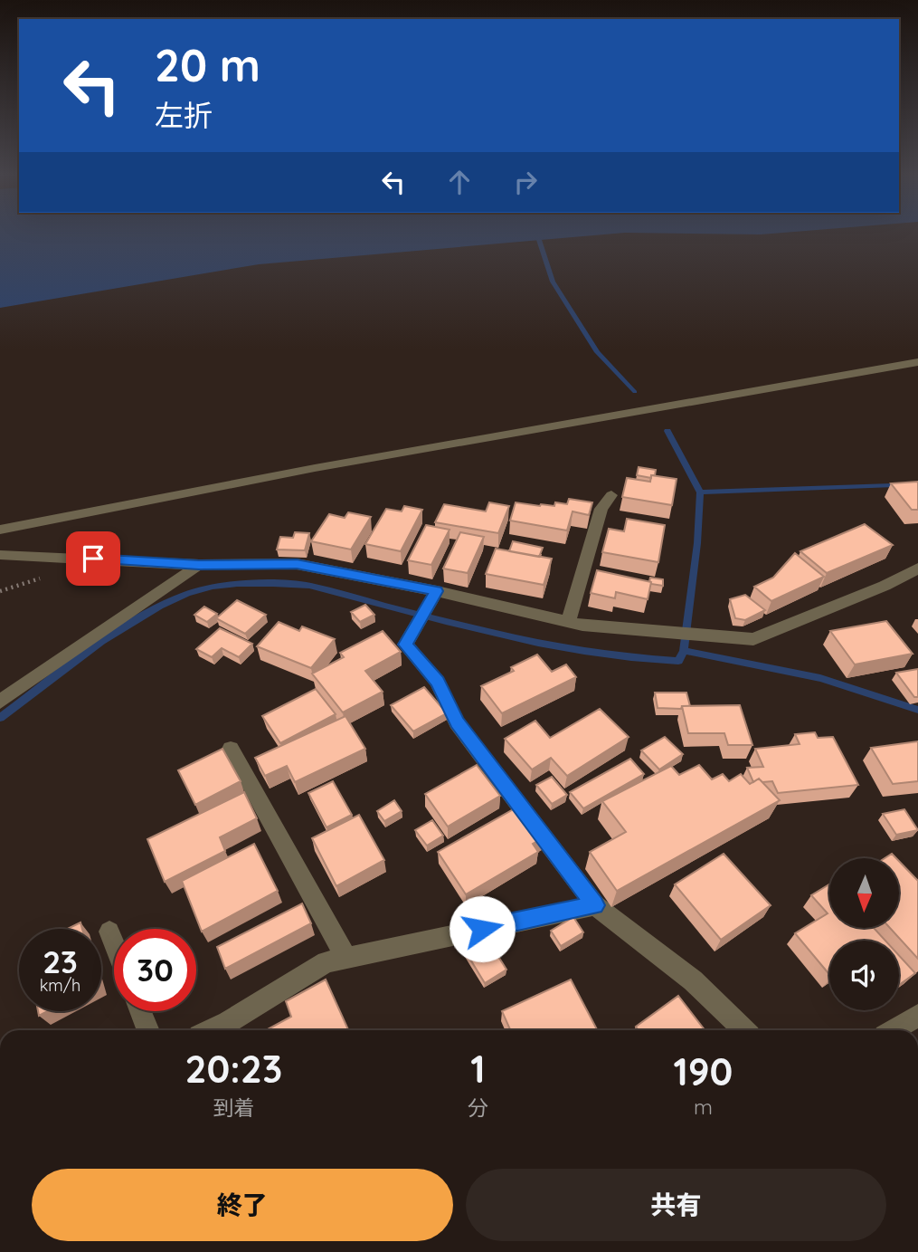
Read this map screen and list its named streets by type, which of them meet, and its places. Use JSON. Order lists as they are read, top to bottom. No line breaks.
{"north":"bottom","page":{"turn":["20 m","左折"],"speed":"23 km/h","limit":"30","eta":["20:23","到着","1","分","190","m"],"buttons":["終了","共有"]}}
